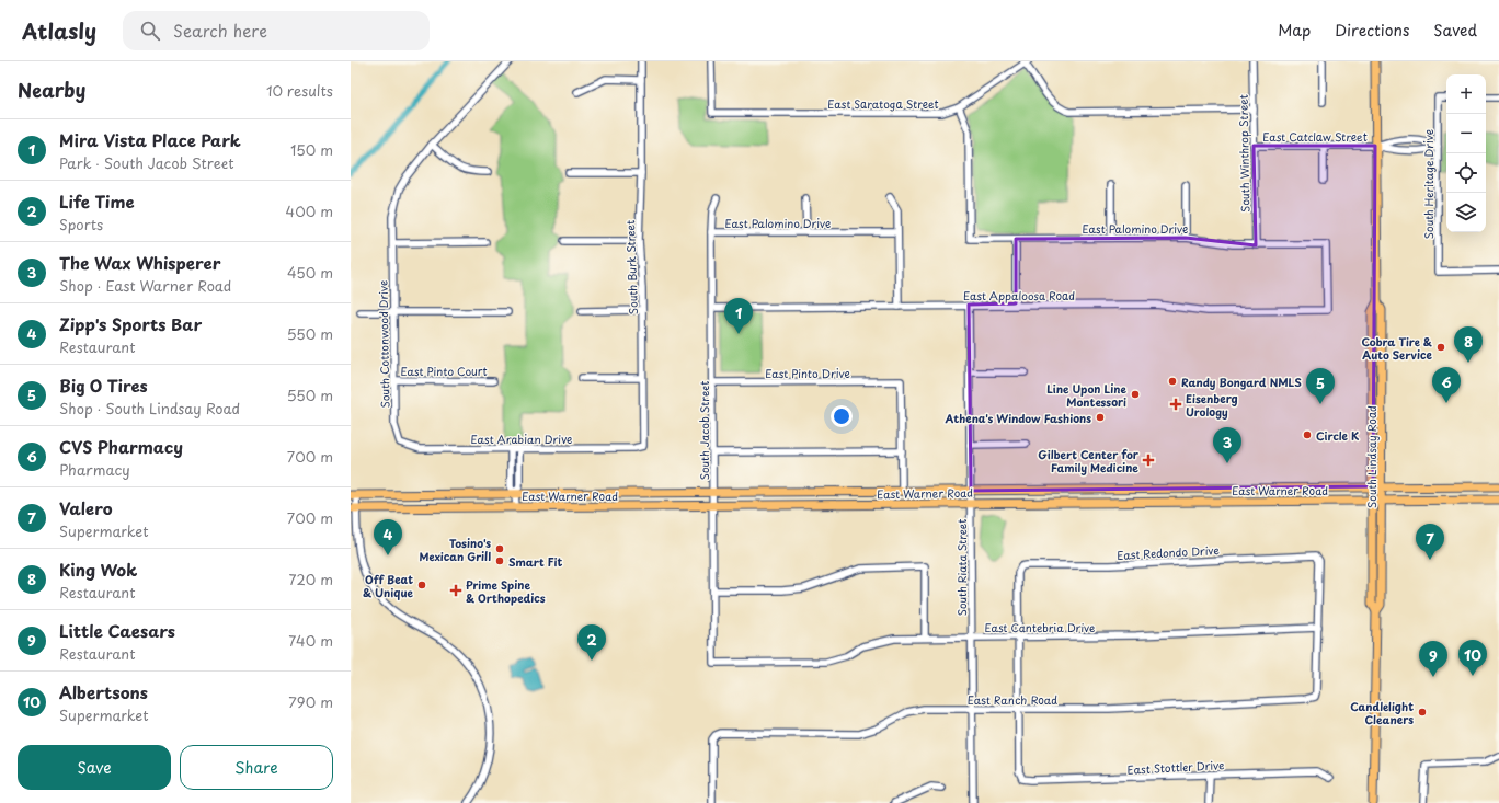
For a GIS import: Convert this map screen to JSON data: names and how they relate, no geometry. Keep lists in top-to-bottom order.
{
  "streets": {
    "main road": ["South Lindsay Road", "East Warner Road"],
    "street": [
      "East Saratoga Street",
      "East Catclaw Street",
      "South Winthrop Street",
      "South Heritage Drive",
      "East Palomino Drive",
      "South Burk Street",
      "East Appaloosa Road",
      "South Cottonwood Drive",
      "East Pinto Court",
      "East Pinto Drive",
      "South Jacob Street",
      "East Arabian Drive",
      "East Redondo Drive",
      "South Riata Street",
      "East Cantebria Drive",
      "East Ranch Road",
      "East Stottler Drive"
    ]
  },
  "crossings": [
    ["East Saratoga Street", "South Winthrop Street"],
    ["East Saratoga Street", "East Palomino Drive"],
    ["East Catclaw Street", "South Winthrop Street"],
    ["East Catclaw Street", "South Heritage Drive"],
    ["East Catclaw Street", "South Lindsay Road"],
    ["South Winthrop Street", "East Palomino Drive"],
    ["East Palomino Drive", "East Appaloosa Road"],
    ["East Palomino Drive", "South Jacob Street"],
    ["South Burk Street", "East Arabian Drive"],
    ["East Appaloosa Road", "South Jacob Street"],
    ["East Appaloosa Road", "South Riata Street"],
    ["South Cottonwood Drive", "East Pinto Court"],
    ["South Cottonwood Drive", "East Arabian Drive"],
    ["East Pinto Drive", "South Jacob Street"],
    ["South Jacob Street", "East Warner Road"],
    ["South Jacob Street", "East Cantebria Drive"],
    ["South Lindsay Road", "East Warner Road"],
    ["East Warner Road", "South Riata Street"],
    ["East Redondo Drive", "East Cantebria Drive"],
    ["East Redondo Drive", "East Ranch Road"],
    ["South Riata Street", "East Cantebria Drive"],
    ["South Riata Street", "East Ranch Road"],
    ["East Cantebria Drive", "East Ranch Road"],
    ["East Ranch Road", "East Stottler Drive"]
  ],
  "places": {
    "other": [
      "Cobra Tire & Auto Service",
      "Randy Bongard NMLS",
      "Line Upon Line Montessori",
      "Athena's Window Fashions",
      "Circle K",
      "Tosino's Mexican Grill",
      "Smart Fit",
      "Off Beat & Unique",
      "Candlelight Cleaners"
    ],
    "health": ["Eisenberg Urology", "Gilbert Center for Family Medicine", "Prime Spine & Orthopedics"]
  },
  "page": {
    "header": "Atlasly",
    "search": "Search here",
    "nav": ["Map", "Directions", "Saved"],
    "heading": ["Nearby", "10 results"],
    "map_buttons": ["+", "−"],
    "list": [
      {
        "mark": "1",
        "name": "Mira Vista Place Park",
        "note": "Park · South Jacob Street",
        "value": "150 m"
      },
      {
        "mark": "2",
        "name": "Life Time",
        "note": "Sports",
        "value": "400 m"
      },
      {
        "mark": "3",
        "name": "The Wax Whisperer",
        "note": "Shop · East Warner Road",
        "value": "450 m"
      },
      {
        "mark": "4",
        "name": "Zipp's Sports Bar",
        "note": "Restaurant",
        "value": "550 m"
      },
      {
        "mark": "5",
        "name": "Big O Tires",
        "note": "Shop · South Lindsay Road",
        "value": "550 m"
      },
      {
        "mark": "6",
        "name": "CVS Pharmacy",
        "note": "Pharmacy",
        "value": "700 m"
      },
      {
        "mark": "7",
        "name": "Valero",
        "note": "Supermarket",
        "value": "700 m"
      },
      {
        "mark": "8",
        "name": "King Wok",
        "note": "Restaurant",
        "value": "720 m"
      },
      {
        "mark": "9",
        "name": "Little Caesars",
        "note": "Restaurant",
        "value": "740 m"
      },
      {
        "mark": "10",
        "name": "Albertsons",
        "note": "Supermarket",
        "value": "790 m"
      }
    ],
    "pins": [
      "1",
      "8",
      "6",
      "5",
      "3",
      "4",
      "7",
      "2",
      "10",
      "9"
    ],
    "buttons": ["Save", "Share"]
  }
}
